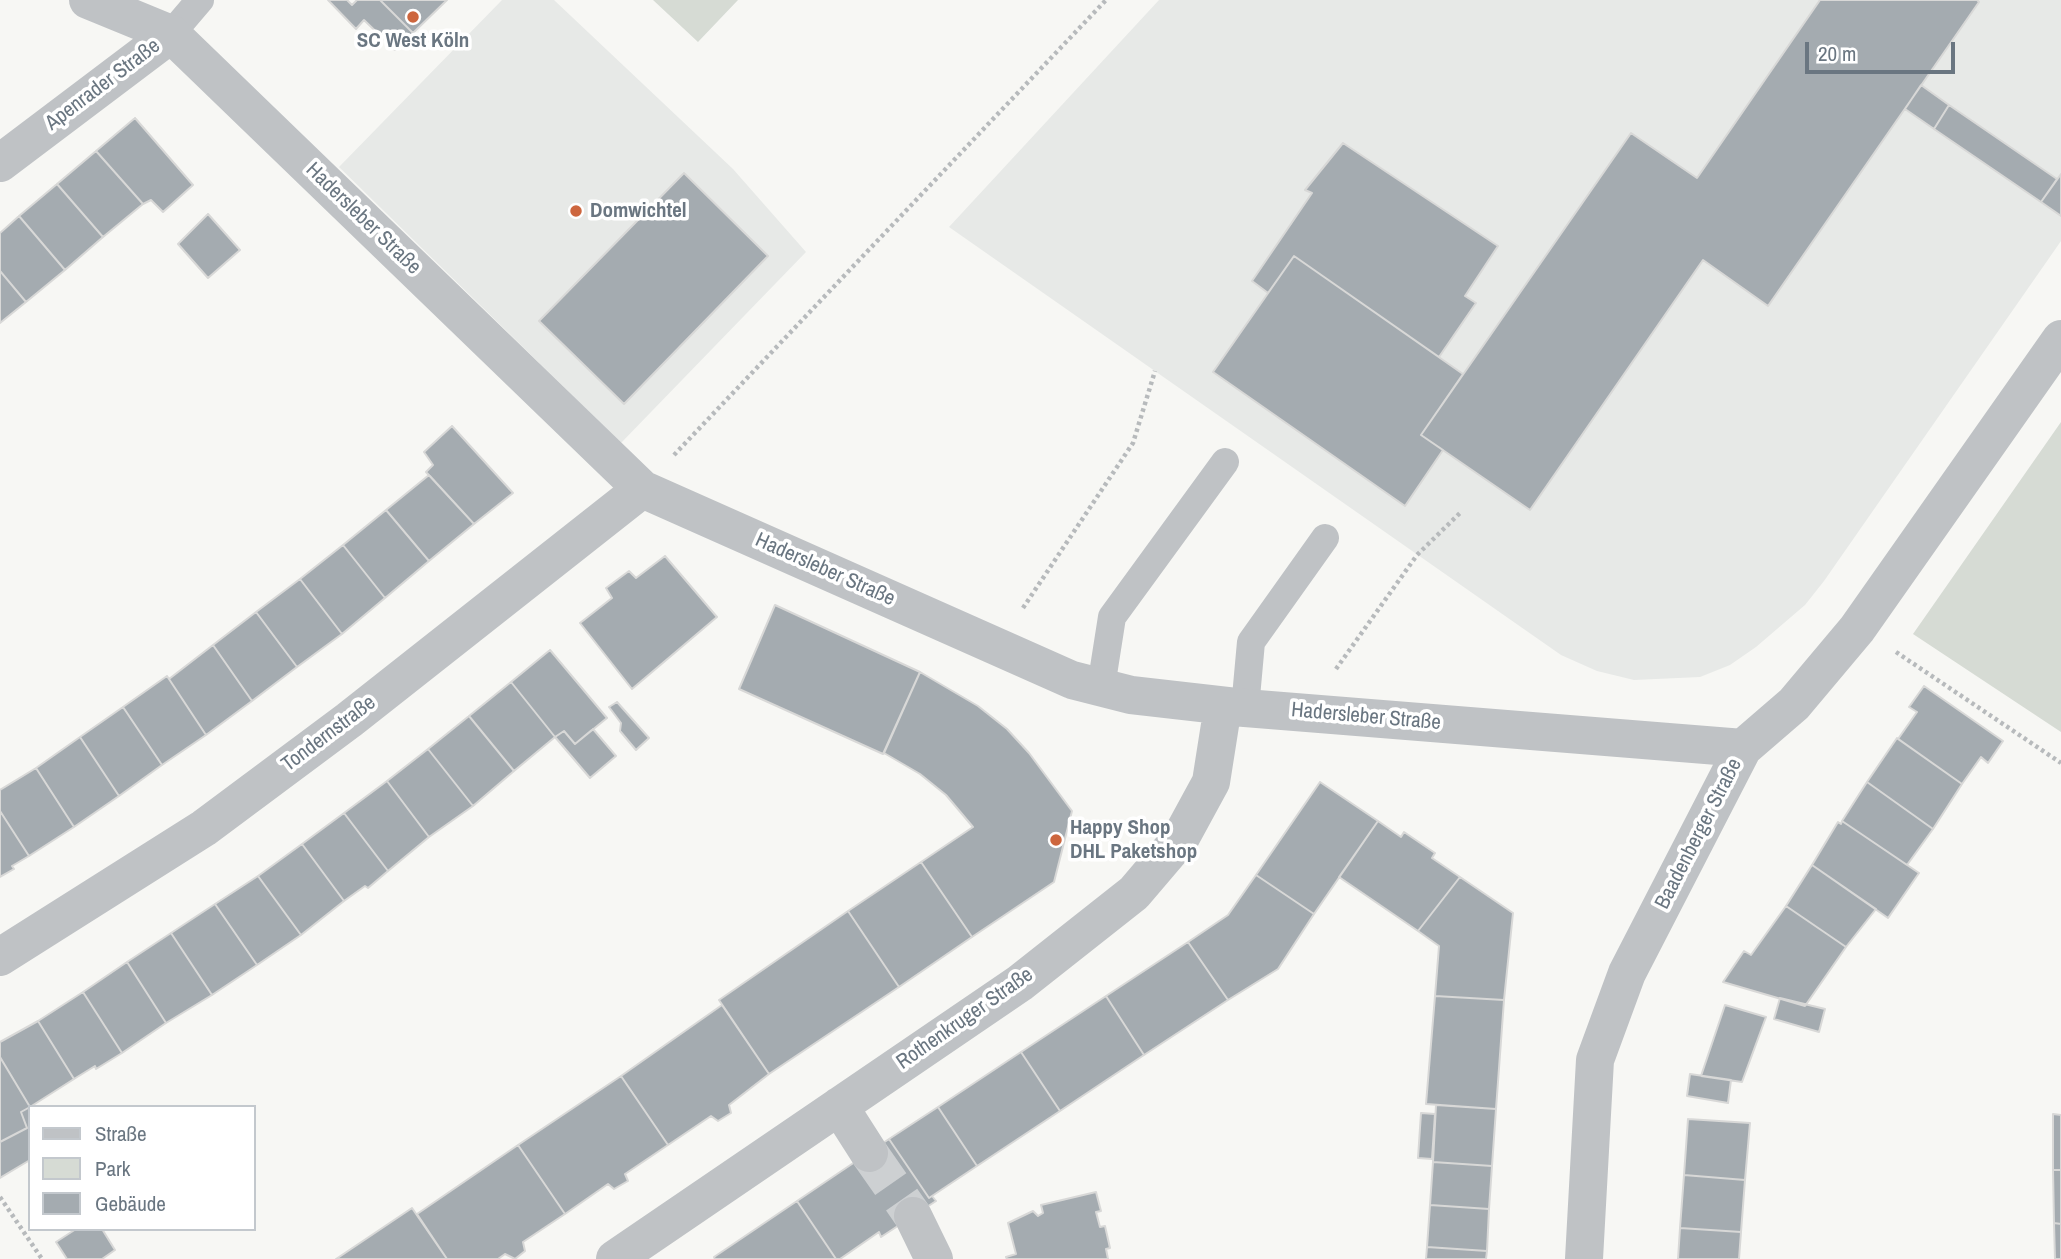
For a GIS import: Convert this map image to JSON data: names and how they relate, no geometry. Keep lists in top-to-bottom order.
{
  "streets": {
    "street": [
      "Apenrader Straße",
      "Hadersleber Straße",
      "Tondernstraße",
      "Baadenberger Straße",
      "Rothenkruger Straße"
    ]
  },
  "crossings": [
    ["Apenrader Straße", "Hadersleber Straße"],
    ["Hadersleber Straße", "Tondernstraße"],
    ["Hadersleber Straße", "Baadenberger Straße"],
    ["Hadersleber Straße", "Rothenkruger Straße"]
  ],
  "places": ["SC West Köln", "Domwichtel", "Happy Shop DHL Paketshop"],
  "legend": ["Straße", "Park", "Gebäude"],
  "scale_bar": "20 m"
}
